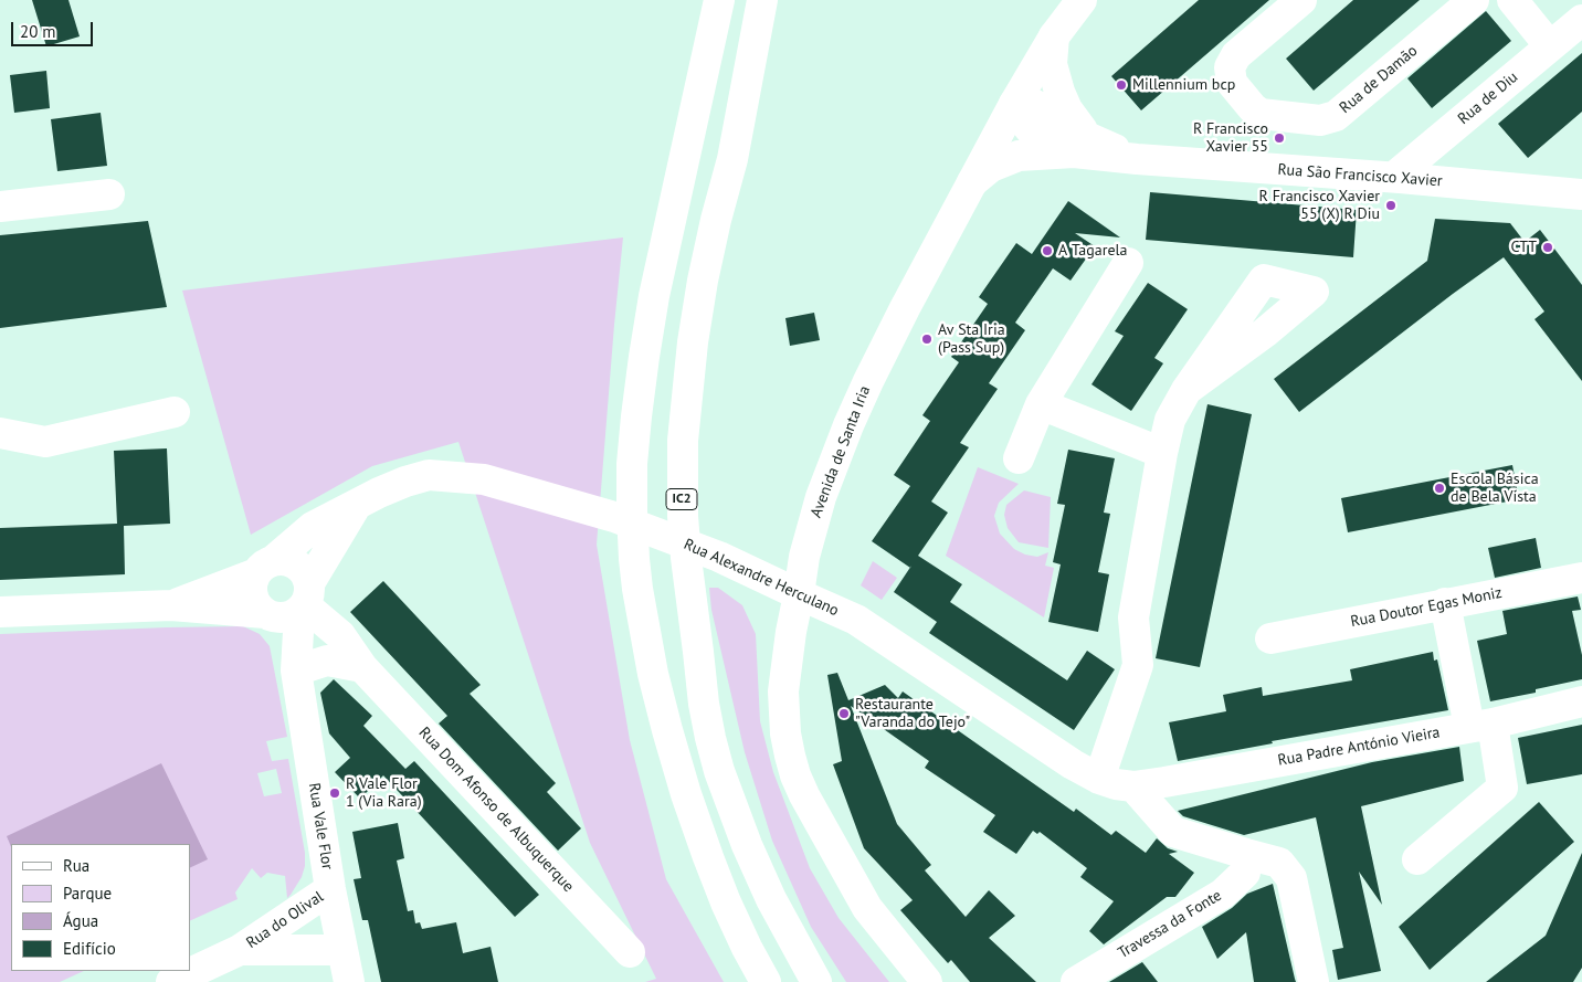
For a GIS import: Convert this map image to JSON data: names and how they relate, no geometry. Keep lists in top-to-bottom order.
{
  "streets": {
    "main road": [
      "Rua de Damão",
      "Rua de Diu",
      "Rua São Francisco Xavier",
      "Avenida de Santa Iria",
      "IC2",
      "Rua Alexandre Herculano",
      "Rua Doutor Egas Moniz",
      "Rua Padre António Vieira",
      "Rua Dom Afonso de Albuquerque",
      "Rua Vale Flor",
      "Rua do Olival",
      "Travessa da Fonte"
    ]
  },
  "crossings": [
    ["Rua de Diu", "Rua São Francisco Xavier"],
    ["Rua São Francisco Xavier", "Avenida de Santa Iria"],
    ["Avenida de Santa Iria", "Rua Alexandre Herculano"],
    ["Rua Alexandre Herculano", "Rua Padre António Vieira"],
    ["Rua Dom Afonso de Albuquerque", "Rua Vale Flor"],
    ["Rua Vale Flor", "Rua do Olival"]
  ],
  "places": [
    "Millennium bcp",
    "R Francisco Xavier 55",
    "R Francisco Xavier 55 (X) R Diu",
    "CTT",
    "A Tagarela",
    "Av Sta Iria (Pass Sup)",
    "Escola Básica de Bela Vista",
    "Restaurante \"Varanda do Tejo\"",
    "R Vale Flor 1 (Via Rara)"
  ],
  "legend": [
    "Rua",
    "Parque",
    "Água",
    "Edifício"
  ],
  "scale_bar": "20 m"
}
